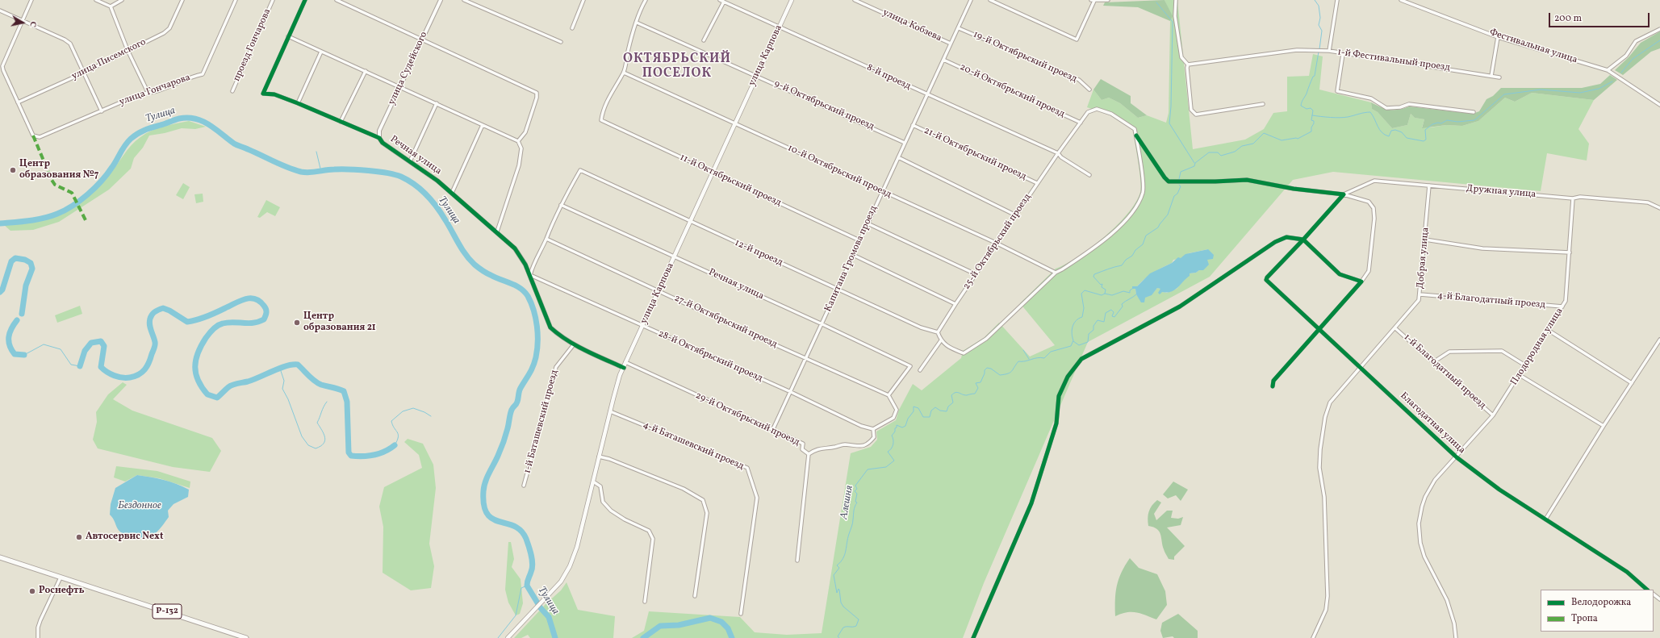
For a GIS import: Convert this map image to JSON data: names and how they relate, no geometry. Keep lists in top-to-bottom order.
{
  "streets": {
    "main road": ["улица Карпова", "Р-132"],
    "street": [
      "улица Кобзева",
      "проезд Гончарова",
      "Фестивальная улица",
      "19-й Октябрьский проезд",
      "улица Писемского",
      "1-й Фестивальный проезд",
      "улица Судейского",
      "8-й проезд",
      "улица Гончарова",
      "20-й Октябрьский проезд",
      "9-й Октябрьский проезд",
      "21-й Октябрьский проезд",
      "Речная улица",
      "10-й Октябрьский проезд",
      "11-й Октябрьский проезд",
      "Дружная улица",
      "25-й Октябрьский проезд",
      "12-й проезд",
      "Добрая улица",
      "Капитана Громова проезд",
      "4-й Благодатный проезд",
      "27-й Октябрьский проезд",
      "Плодородная улица",
      "28-й Октябрьский проезд",
      "1-й Благодатный проезд",
      "29-й Октябрьский проезд",
      "1-й Баташевский проезд",
      "Благодатная улица",
      "4-й Баташевский проезд"
    ]
  },
  "crossings": [
    ["улица Кобзева", "Капитана Громова проезд"],
    ["улица Карпова", "8-й проезд"],
    ["улица Карпова", "9-й Октябрьский проезд"],
    ["улица Карпова", "Речная улица"],
    ["улица Карпова", "10-й Октябрьский проезд"],
    ["улица Карпова", "11-й Октябрьский проезд"],
    ["улица Карпова", "12-й проезд"],
    ["улица Карпова", "27-й Октябрьский проезд"],
    ["улица Карпова", "28-й Октябрьский проезд"],
    ["улица Карпова", "29-й Октябрьский проезд"],
    ["улица Карпова", "4-й Баташевский проезд"],
    ["19-й Октябрьский проезд", "Капитана Громова проезд"],
    ["улица Писемского", "улица Гончарова"],
    ["улица Судейского", "Речная улица"],
    ["8-й проезд", "25-й Октябрьский проезд"],
    ["8-й проезд", "Капитана Громова проезд"],
    ["20-й Октябрьский проезд", "25-й Октябрьский проезд"],
    ["20-й Октябрьский проезд", "Капитана Громова проезд"],
    ["9-й Октябрьский проезд", "Капитана Громова проезд"],
    ["21-й Октябрьский проезд", "25-й Октябрьский проезд"],
    ["21-й Октябрьский проезд", "Капитана Громова проезд"],
    ["Речная улица", "12-й проезд"],
    ["Речная улица", "Капитана Громова проезд"],
    ["Речная улица", "27-й Октябрьский проезд"],
    ["Речная улица", "28-й Октябрьский проезд"],
    ["10-й Октябрьский проезд", "11-й Октябрьский проезд"],
    ["10-й Октябрьский проезд", "25-й Октябрьский проезд"],
    ["10-й Октябрьский проезд", "Капитана Громова проезд"],
    ["11-й Октябрьский проезд", "Капитана Громова проезд"],
    ["Дружная улица", "Добрая улица"],
    ["Дружная улица", "Плодородная улица"],
    ["25-й Октябрьский проезд", "12-й проезд"],
    ["12-й проезд", "Капитана Громова проезд"],
    ["Добрая улица", "4-й Благодатный проезд"],
    ["Добрая улица", "1-й Благодатный проезд"],
    ["Добрая улица", "Благодатная улица"],
    ["Капитана Громова проезд", "27-й Октябрьский проезд"],
    ["Капитана Громова проезд", "28-й Октябрьский проезд"],
    ["Капитана Громова проезд", "29-й Октябрьский проезд"],
    ["4-й Благодатный проезд", "Плодородная улица"],
    ["Плодородная улица", "1-й Благодатный проезд"],
    ["Плодородная улица", "Благодатная улица"],
    ["28-й Октябрьский проезд", "29-й Октябрьский проезд"]
  ],
  "districts": ["ОКТЯБРЬСКИЙ ПОСЕЛОК"],
  "water": ["Тулица", "Алешня", "Бездонное"],
  "places": [
    "Центр образования №7",
    "Центр образования 21",
    "Автосервис Next",
    "Роснефть"
  ],
  "legend": ["Велодорожка", "Тропа"],
  "scale_bar": "200 m",
  "north": "right"
}
